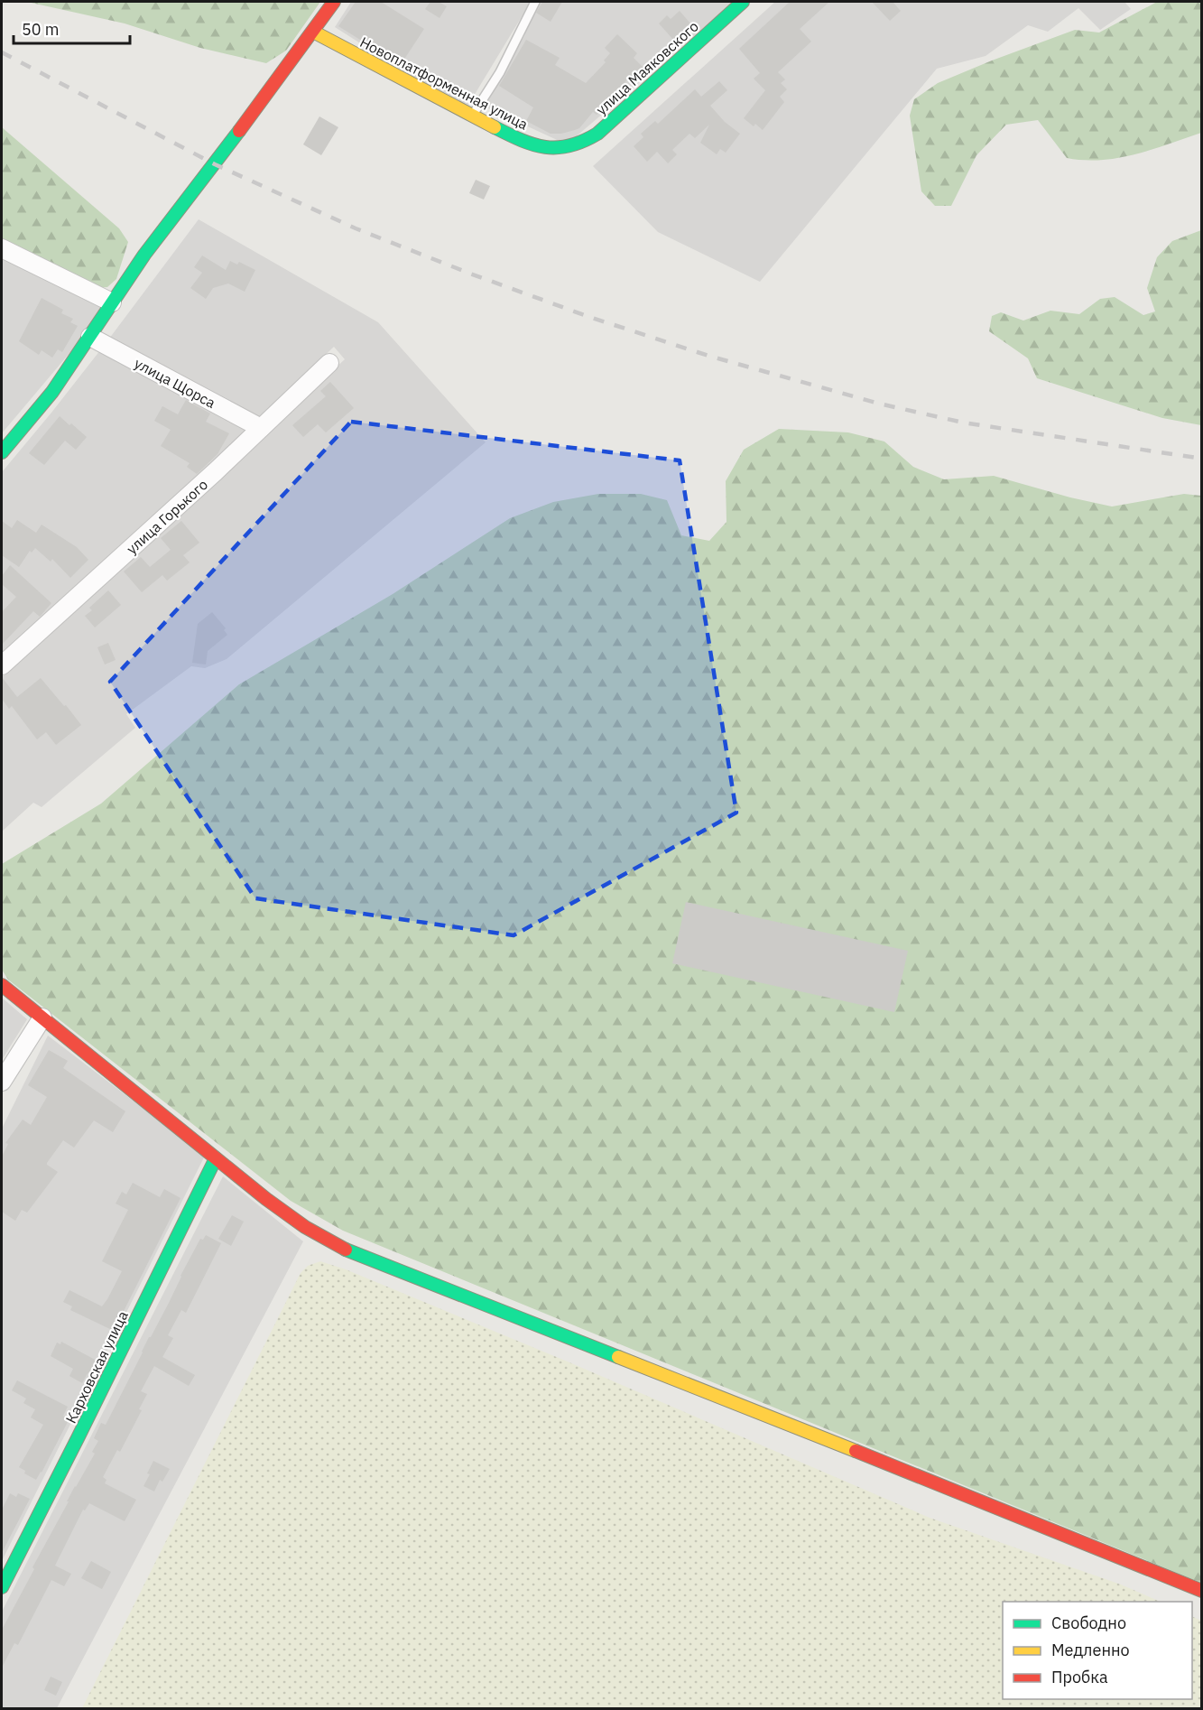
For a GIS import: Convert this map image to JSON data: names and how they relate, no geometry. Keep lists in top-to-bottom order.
{
  "streets": {
    "street": [
      "улица Маяковского",
      "Новоплатформенная улица",
      "улица Щорса",
      "улица Горького",
      "Карховская улица"
    ]
  },
  "crossings": [
    ["улица Маяковского", "Новоплатформенная улица"],
    ["улица Щорса", "улица Горького"]
  ],
  "legend": ["Свободно", "Медленно", "Пробка"],
  "scale_bar": "50 m"
}
